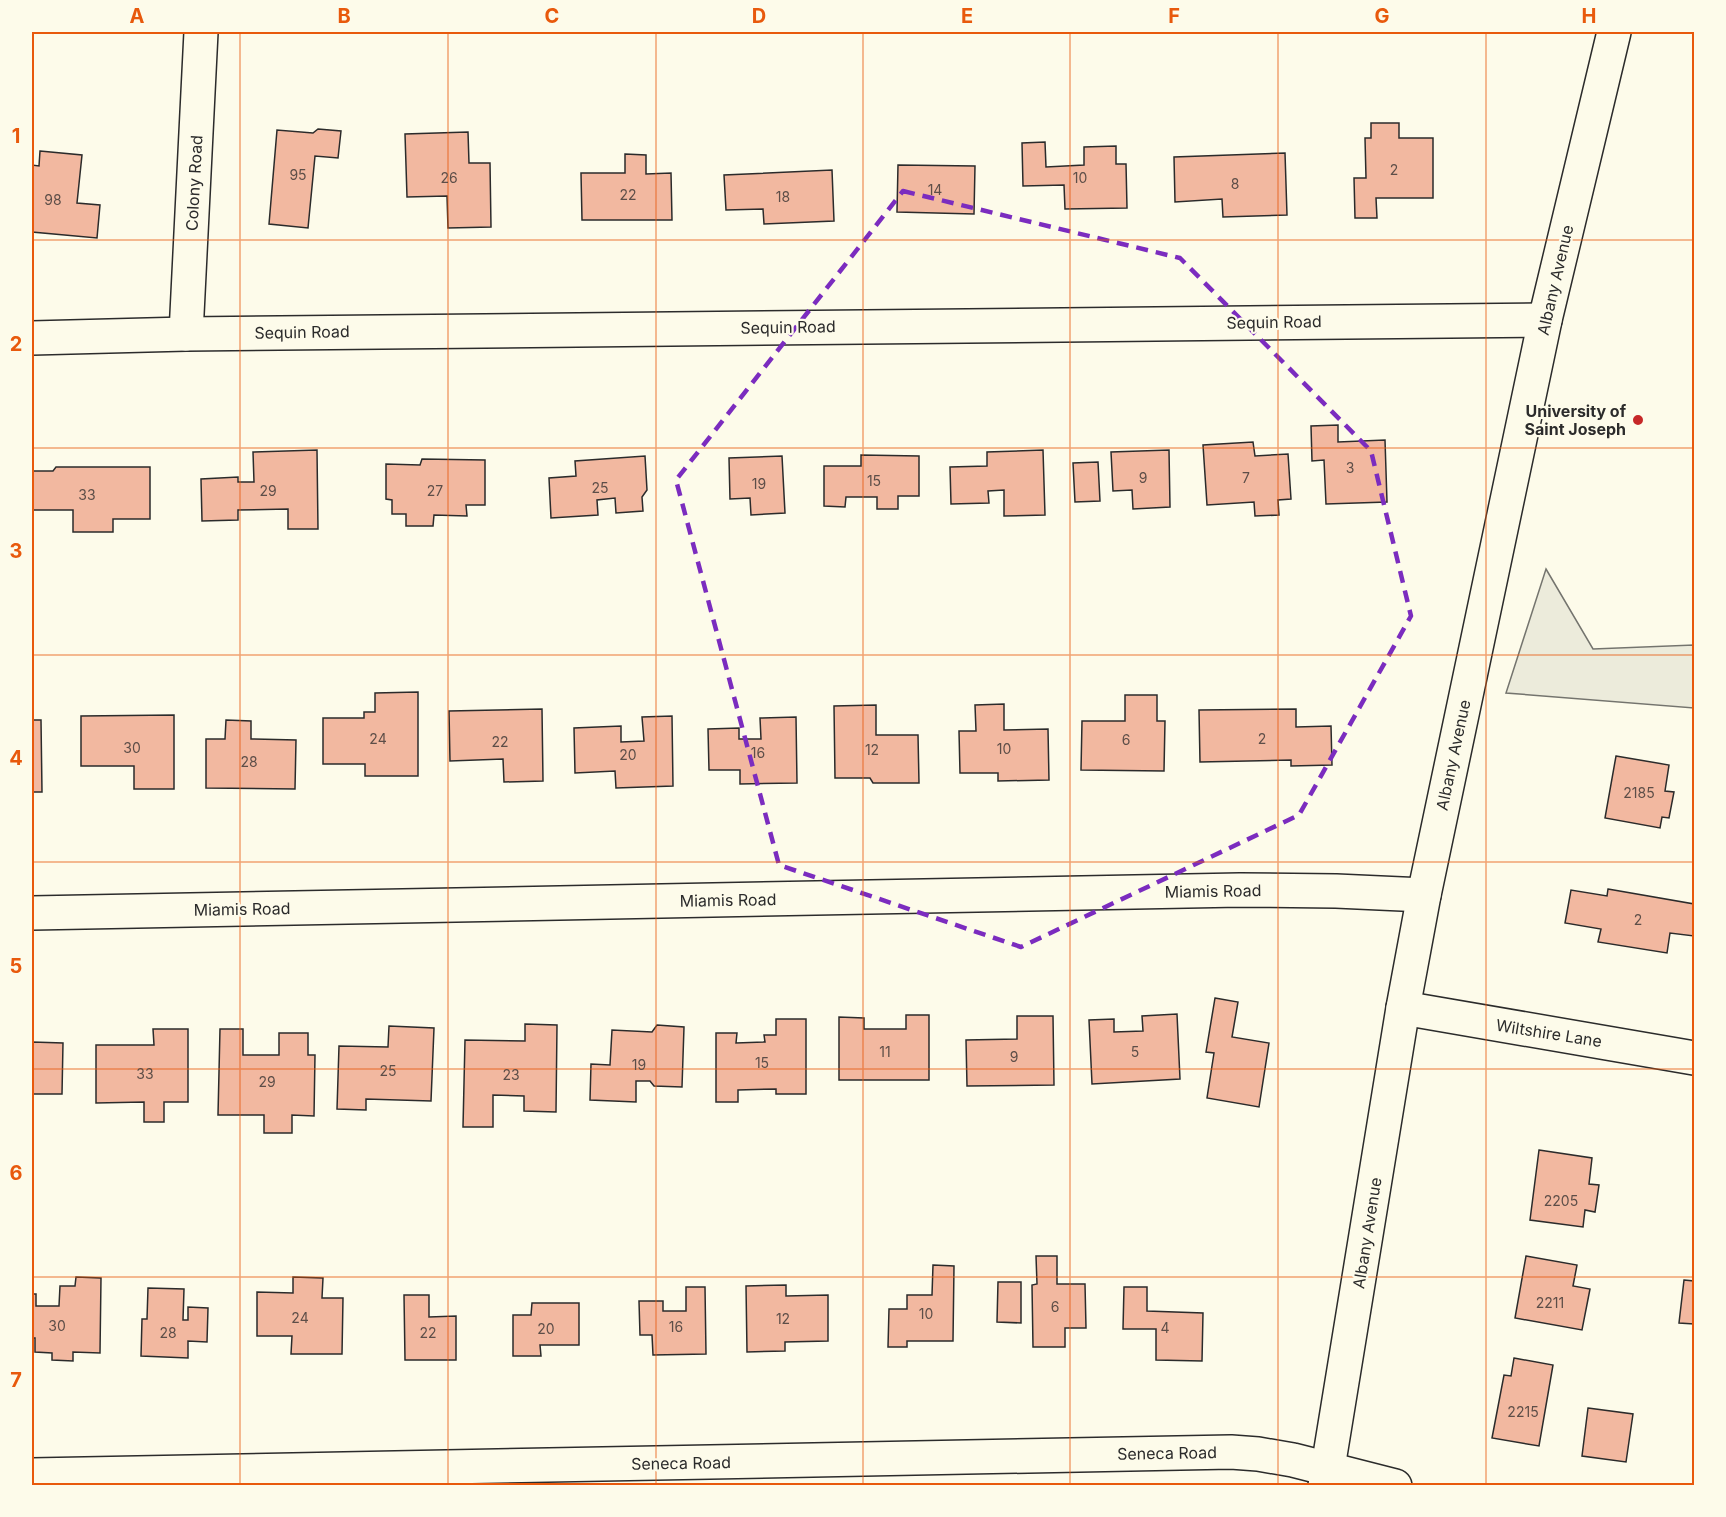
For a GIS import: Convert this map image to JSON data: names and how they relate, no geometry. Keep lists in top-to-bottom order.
{
  "streets": {
    "main road": [
      "Colony Road",
      "Albany Avenue",
      "Sequin Road",
      "Miamis Road",
      "Wiltshire Lane",
      "Seneca Road"
    ]
  },
  "crossings": [
    ["Colony Road", "Sequin Road"],
    ["Albany Avenue", "Sequin Road"],
    ["Albany Avenue", "Miamis Road"],
    ["Albany Avenue", "Wiltshire Lane"],
    ["Albany Avenue", "Seneca Road"]
  ],
  "places": ["University of Saint Joseph"],
  "house_numbers": [
    "2",
    "95",
    "26",
    "10",
    "8",
    "14",
    "22",
    "18",
    "98",
    "3",
    "9",
    "7",
    "15",
    "19",
    "25",
    "29",
    "27",
    "33",
    "24",
    "2",
    "6",
    "22",
    "30",
    "10",
    "12",
    "16",
    "20",
    "28",
    "2185",
    "2",
    "11",
    "5",
    "9",
    "15",
    "19",
    "25",
    "33",
    "23",
    "29",
    "2205",
    "2211",
    "6",
    "10",
    "24",
    "12",
    "30",
    "16",
    "4",
    "20",
    "28",
    "22",
    "2215"
  ],
  "grid": {
    "columns": [
      "A",
      "B",
      "C",
      "D",
      "E",
      "F",
      "G",
      "H"
    ],
    "rows": [
      "1",
      "2",
      "3",
      "4",
      "5",
      "6",
      "7"
    ]
  }
}
